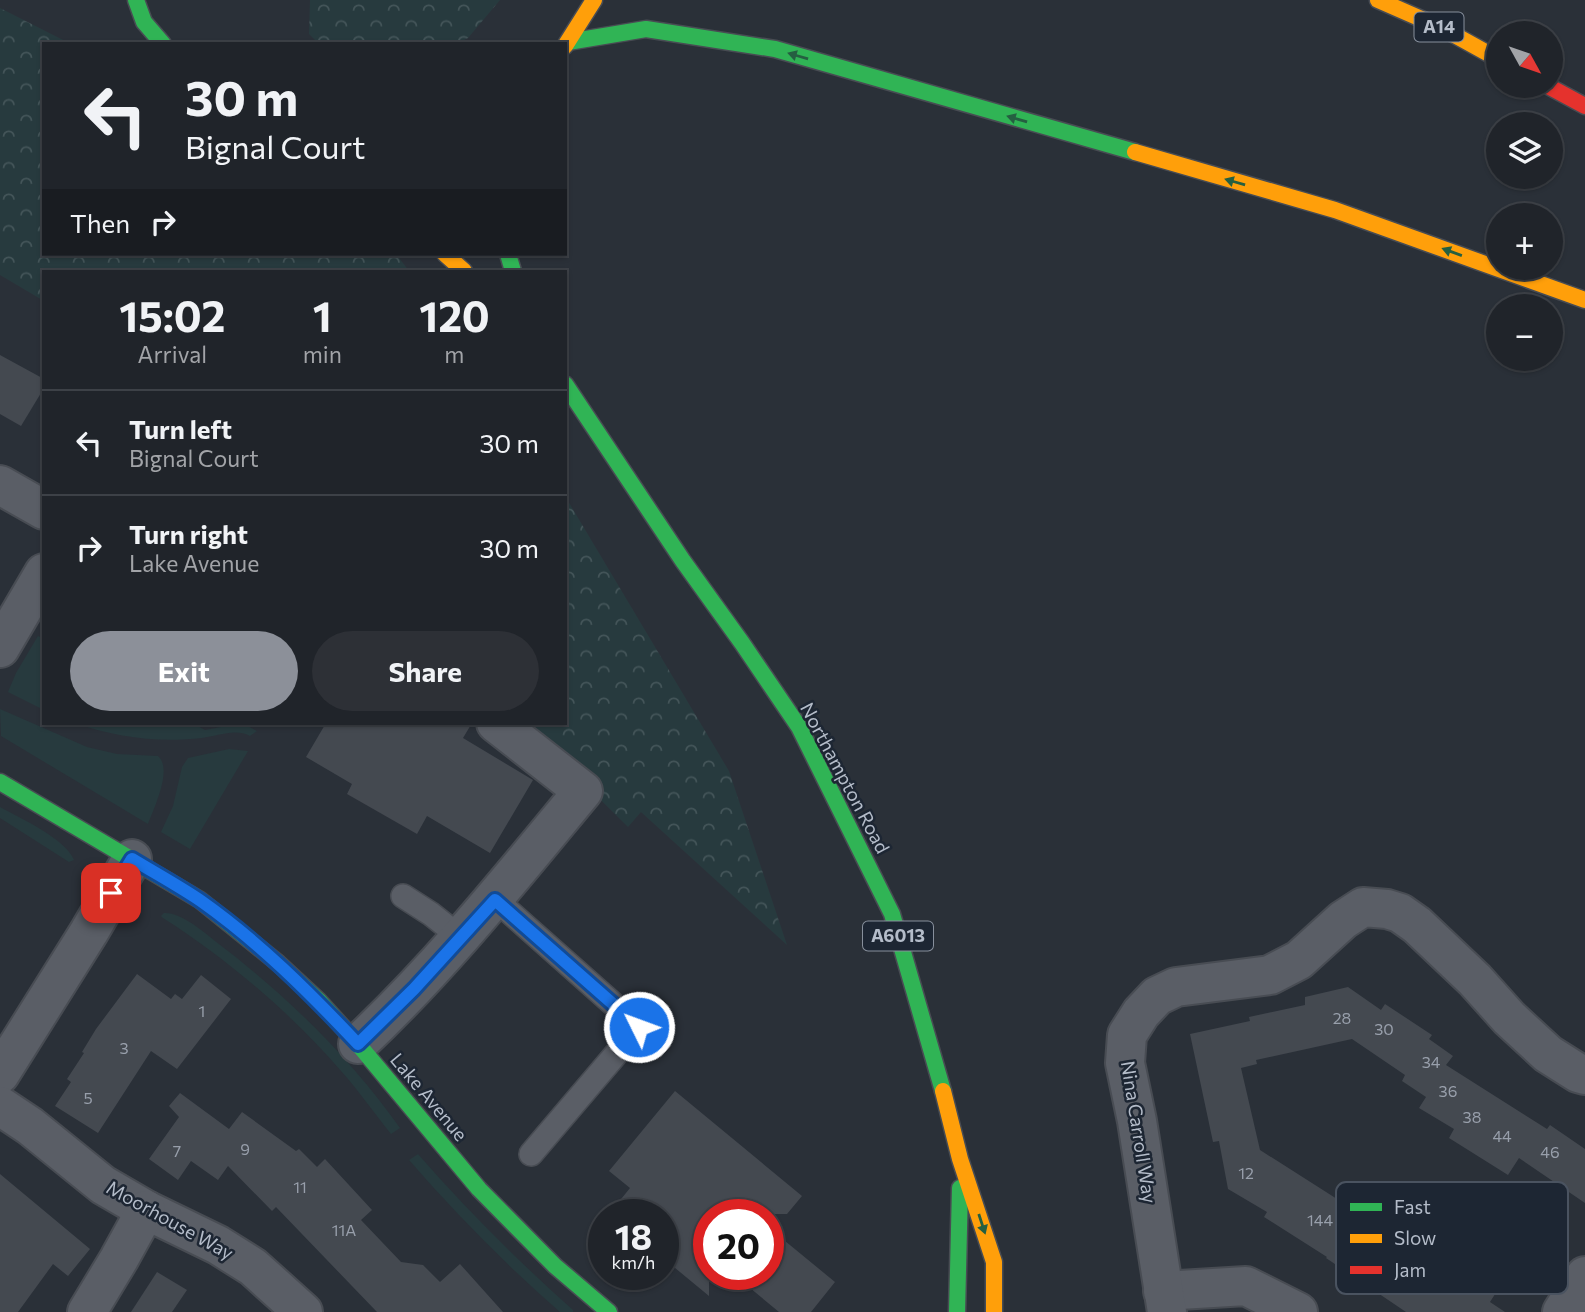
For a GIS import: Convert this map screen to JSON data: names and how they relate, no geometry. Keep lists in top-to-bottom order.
{
  "streets": {
    "main road": [
      "A14",
      "Northampton Road",
      "A6013",
      "Lake Avenue"
    ],
    "street": ["Nina Carroll Way", "Moorhouse Way"]
  },
  "house_numbers": [
    "1",
    "28",
    "30",
    "3",
    "34",
    "36",
    "5",
    "38",
    "44",
    "9",
    "7",
    "46",
    "12",
    "11",
    "144",
    "11A"
  ],
  "legend": ["Fast", "Slow", "Jam"],
  "north": "bottom right",
  "page": {
    "map_buttons": ["+", "−"],
    "turn": ["30 m", "Bignal Court"],
    "then": "Then",
    "eta": [
      "15:02",
      "Arrival",
      "1",
      "min",
      "120",
      "m"
    ],
    "list": [
      {
        "name": "Turn left",
        "note": "Bignal Court",
        "value": "30 m"
      },
      {
        "name": "Turn right",
        "note": "Lake Avenue",
        "value": "30 m"
      }
    ],
    "buttons": ["Exit", "Share"],
    "speed": "18 km/h",
    "limit": "20"
  }
}
